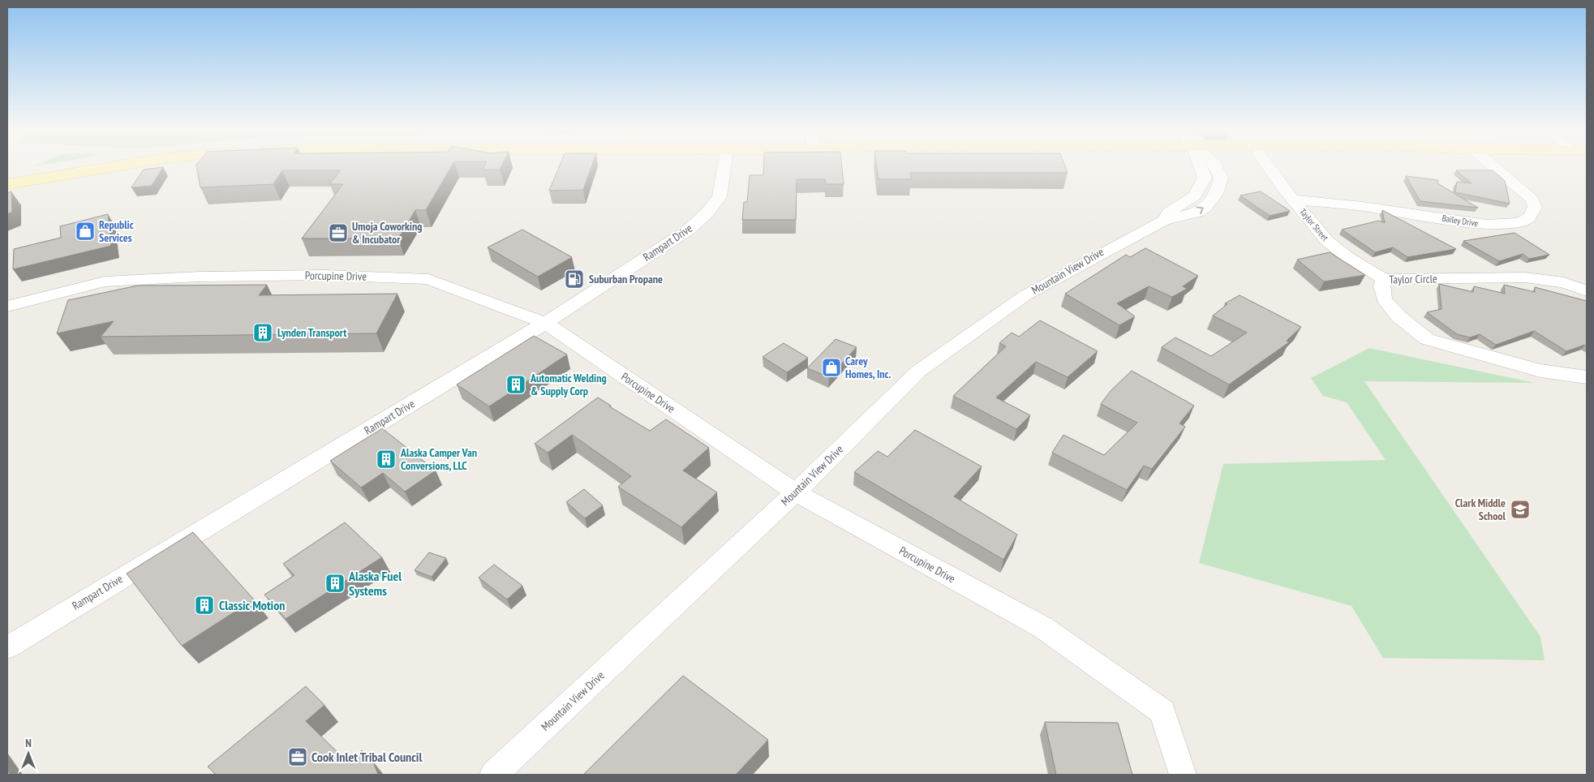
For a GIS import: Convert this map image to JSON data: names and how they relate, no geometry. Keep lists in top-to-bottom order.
{
  "streets": {
    "street": [
      "Bailey Drive",
      "Taylor Street",
      "Rampart Drive",
      "Mountain View Drive",
      "Porcupine Drive",
      "Taylor Circle"
    ]
  },
  "crossings": [
    ["Bailey Drive", "Taylor Street"],
    ["Taylor Street", "Taylor Circle"],
    ["Rampart Drive", "Porcupine Drive"],
    ["Mountain View Drive", "Porcupine Drive"]
  ],
  "places": {
    "shop": ["Republic Services", "Carey Homes, Inc."],
    "office": ["Umoja Coworking & Incubator", "Cook Inlet Tribal Council"],
    "fuel station": ["Suburban Propane"],
    "building": [
      "Lynden Transport",
      "Automatic Welding & Supply Corp",
      "Alaska Camper Van Conversions, LLC",
      "Alaska Fuel Systems",
      "Classic Motion"
    ],
    "school or university": ["Clark Middle School"]
  },
  "north": "top"
}
